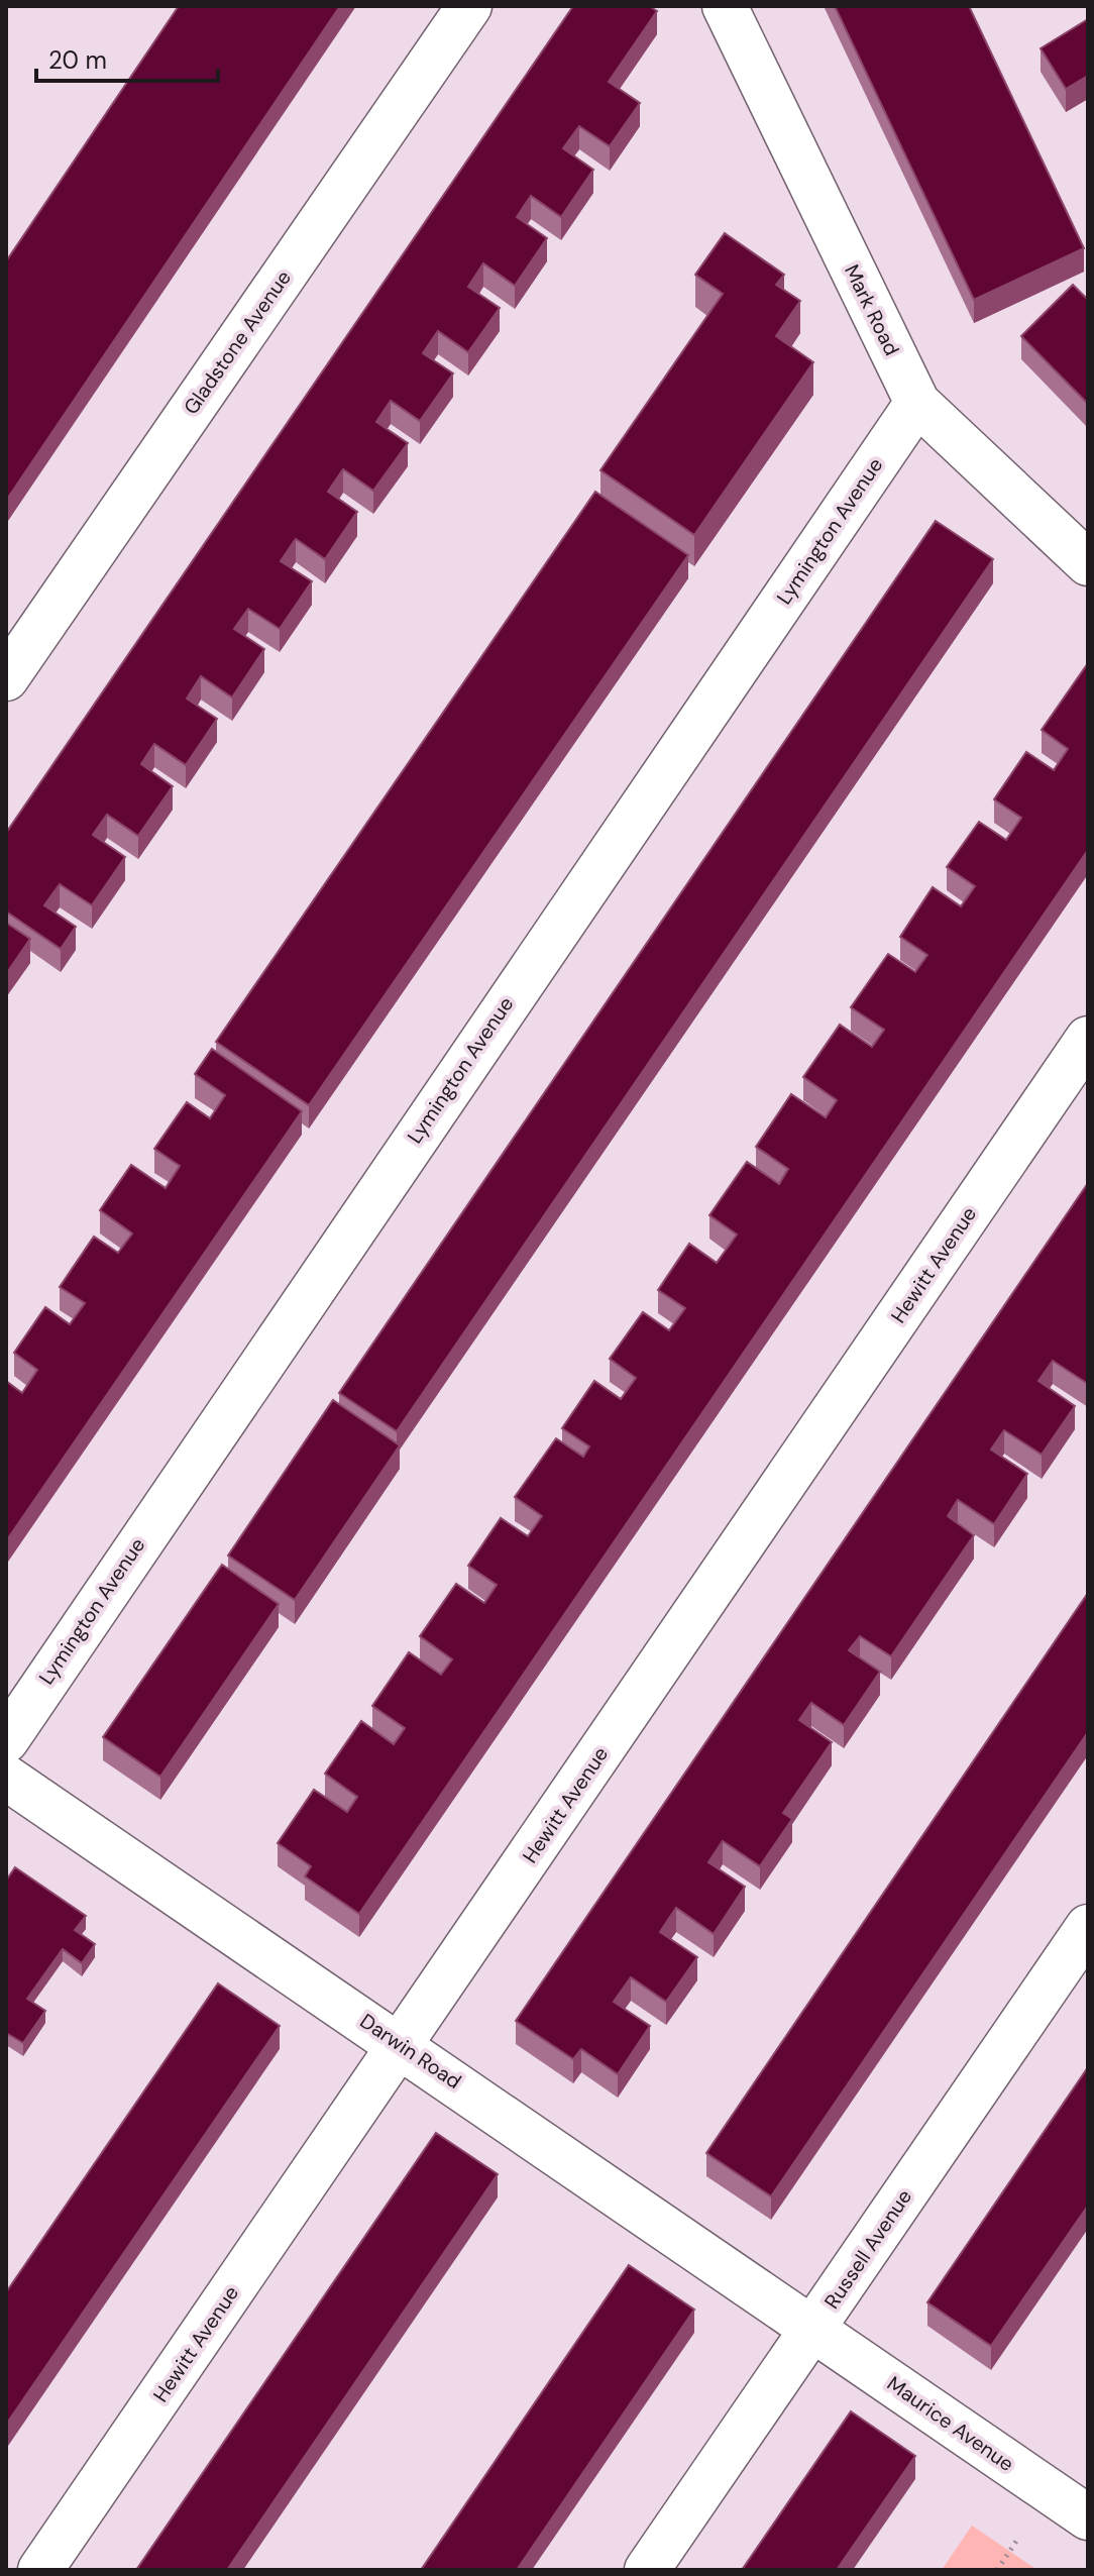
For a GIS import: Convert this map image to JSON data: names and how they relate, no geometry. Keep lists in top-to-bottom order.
{
  "streets": {
    "street": [
      "Mark Road",
      "Gladstone Avenue",
      "Lymington Avenue",
      "Hewitt Avenue",
      "Darwin Road",
      "Russell Avenue",
      "Maurice Avenue"
    ]
  },
  "crossings": [
    ["Mark Road", "Lymington Avenue"],
    ["Hewitt Avenue", "Darwin Road"],
    ["Darwin Road", "Russell Avenue"],
    ["Darwin Road", "Maurice Avenue"],
    ["Russell Avenue", "Maurice Avenue"]
  ],
  "scale_bar": "20 m"
}
